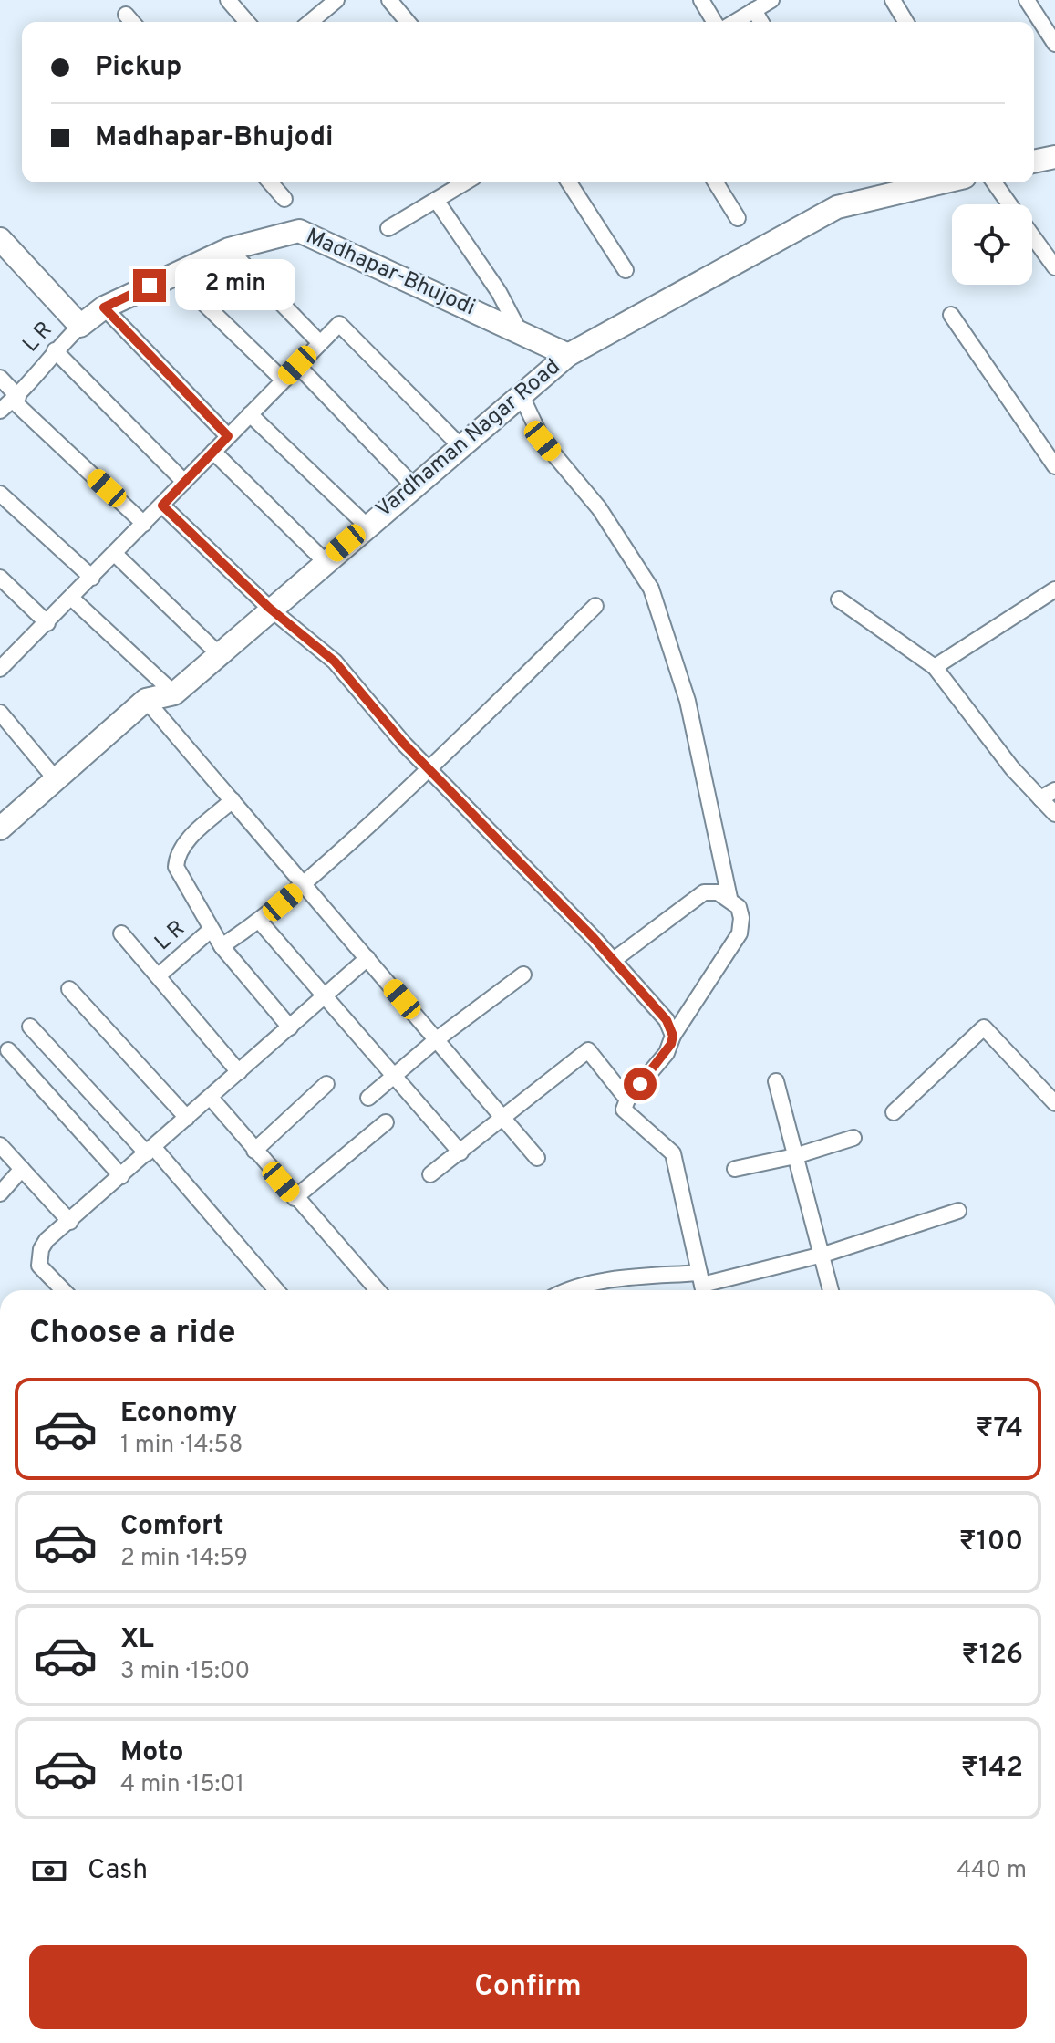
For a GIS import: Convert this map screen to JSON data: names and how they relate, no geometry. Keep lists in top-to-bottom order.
{
  "streets": {
    "street": ["Madhapar-Bhujodi", "L R", "Vardhaman Nagar Road"]
  },
  "crossings": [
    ["Madhapar-Bhujodi", "L R"],
    ["Madhapar-Bhujodi", "Vardhaman Nagar Road"]
  ],
  "page": {
    "banner": ["Pickup", "Madhapar-Bhujodi"],
    "bubble": "2 min",
    "heading": "Choose a ride",
    "list": [
      {
        "name": "Economy",
        "note": "1 min · 14:58",
        "value": "₹74"
      },
      {
        "name": "Comfort",
        "note": "2 min · 14:59",
        "value": "₹100"
      },
      {
        "name": "XL",
        "note": "3 min · 15:00",
        "value": "₹126"
      },
      {
        "name": "Moto",
        "note": "4 min · 15:01",
        "value": "₹142"
      }
    ],
    "pay": ["Cash", "440 m"],
    "buttons": "Confirm"
  }
}
